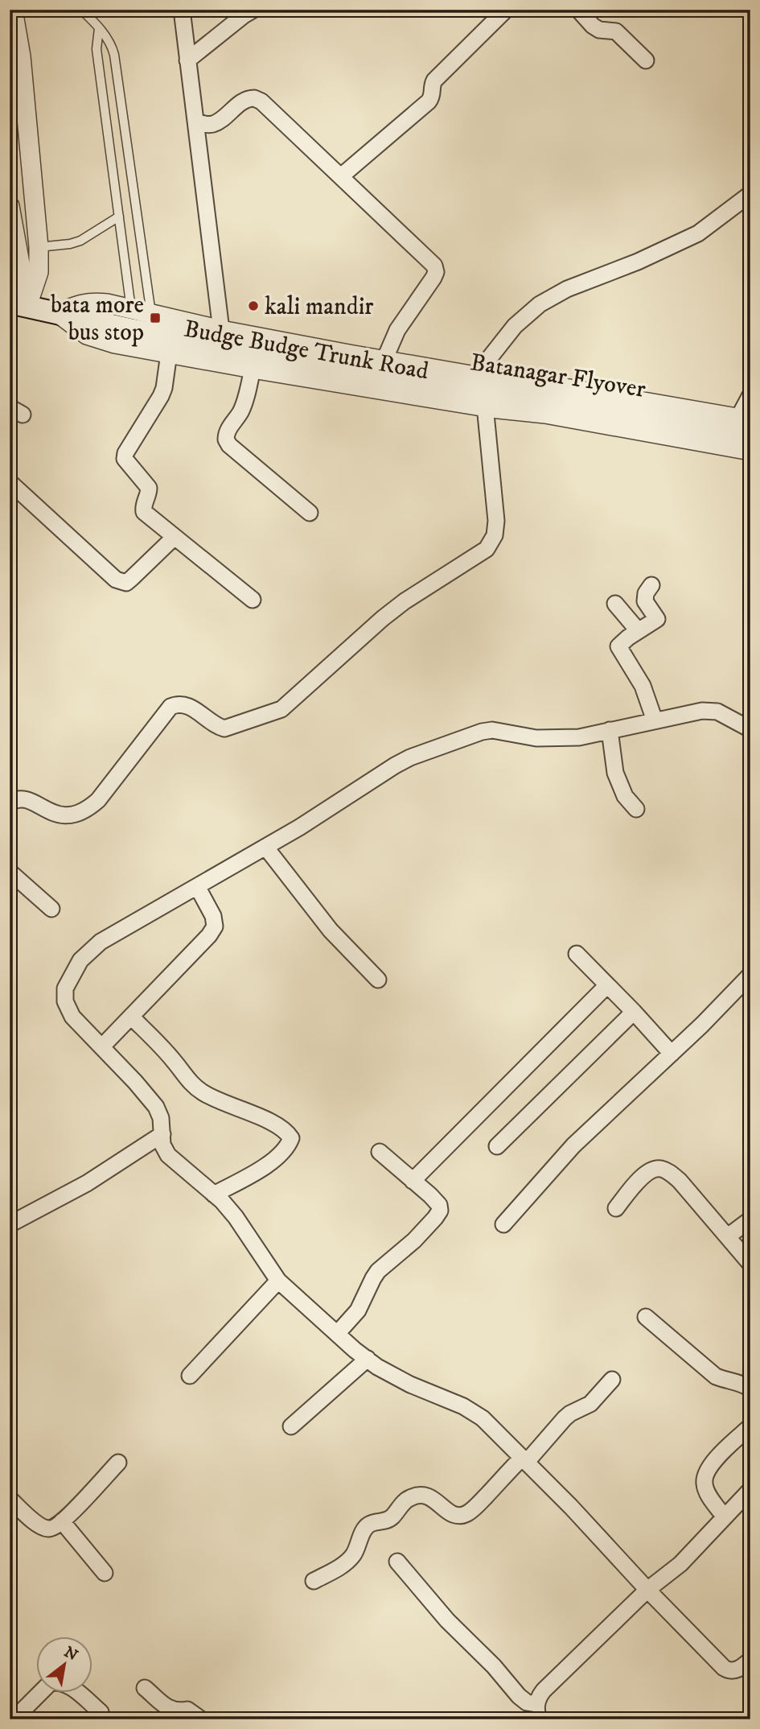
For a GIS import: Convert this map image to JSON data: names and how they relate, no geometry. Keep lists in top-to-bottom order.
{
  "streets": {
    "main road": ["Batanagar Flyover"],
    "street": ["Budge Budge Trunk Road"]
  },
  "crossings": [
    ["Budge Budge Trunk Road", "Batanagar Flyover"]
  ],
  "places": {
    "other": ["kali mandir"],
    "transit": ["bata more bus stop"]
  },
  "north": "top right"
}
